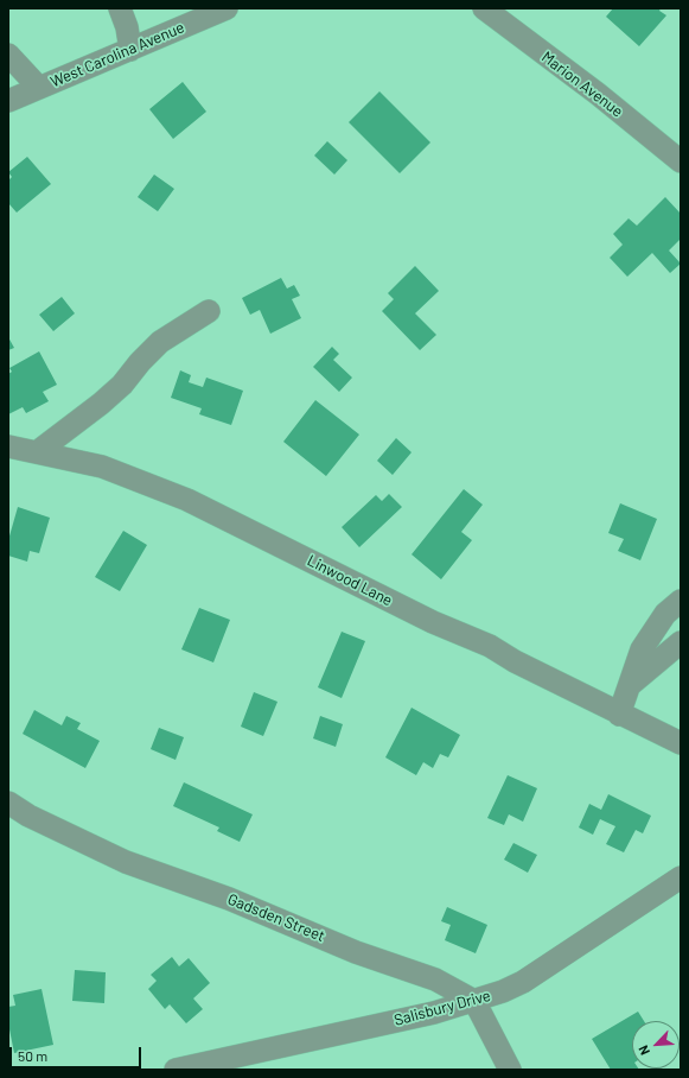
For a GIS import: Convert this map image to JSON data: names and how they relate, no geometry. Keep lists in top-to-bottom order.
{
  "streets": {
    "street": [
      "West Carolina Avenue",
      "Marion Avenue",
      "Linwood Lane",
      "Gadsden Street",
      "Salisbury Drive"
    ]
  },
  "crossings": [
    ["Gadsden Street", "Salisbury Drive"]
  ],
  "scale_bar": "50 m",
  "north": "bottom left"
}
